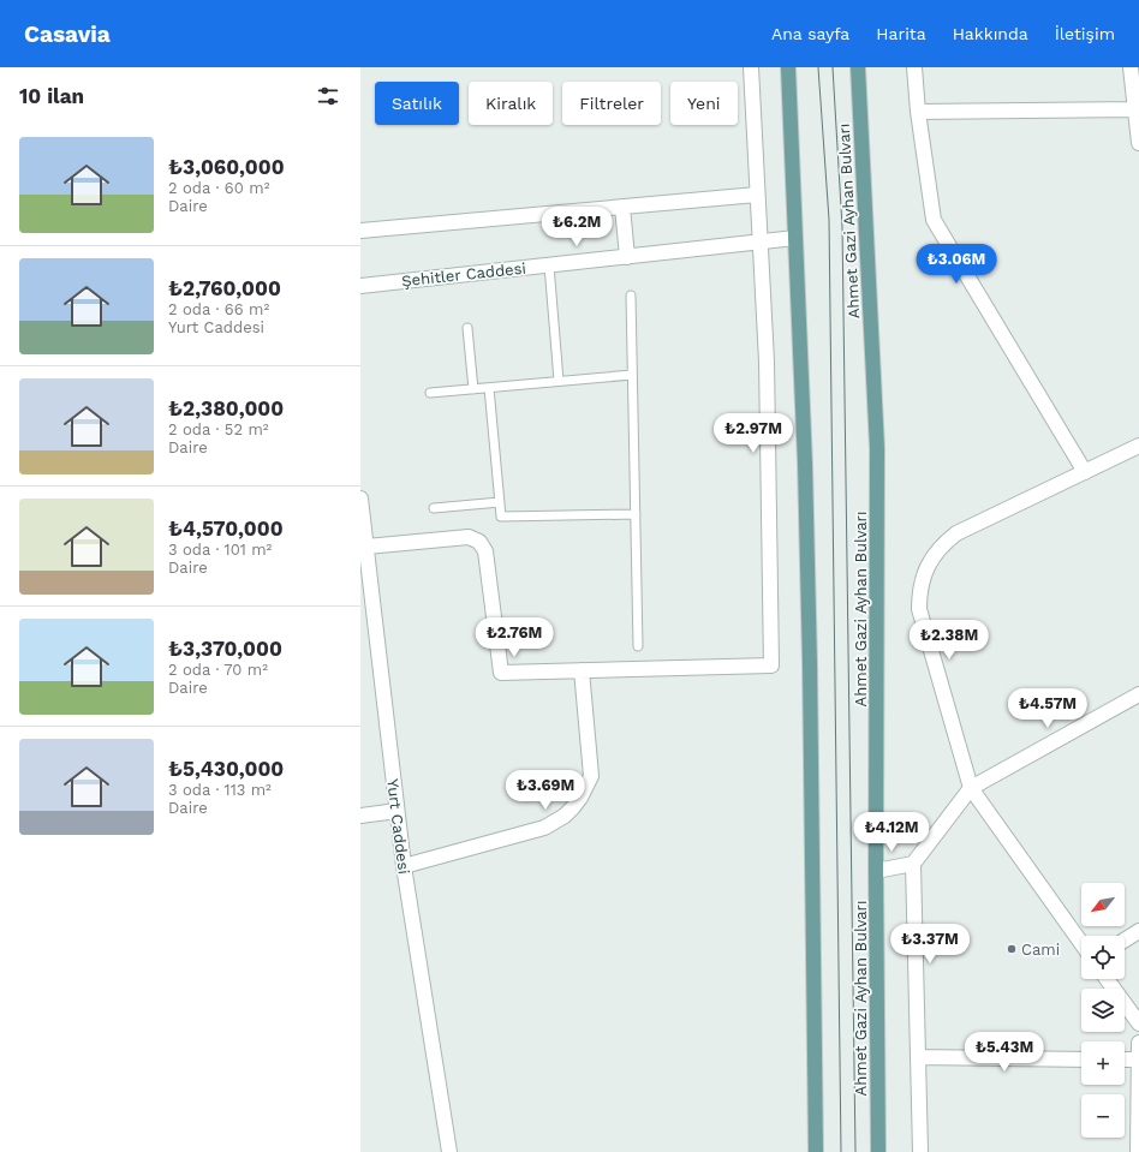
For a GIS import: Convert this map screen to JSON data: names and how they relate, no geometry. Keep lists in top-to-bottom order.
{
  "streets": {
    "main road": ["Ahmet Gazi Ayhan Bulvarı"],
    "street": ["Şehitler Caddesi", "Yurt Caddesi"]
  },
  "places": ["Cami"],
  "north": "bottom left",
  "page": {
    "header": "Casavia",
    "nav": [
      "Ana sayfa",
      "Harita",
      "Hakkında",
      "İletişim"
    ],
    "heading": "10 ilan",
    "chip": [
      "Satılık",
      "Kiralık",
      "Filtreler",
      "Yeni"
    ],
    "list": [
      {
        "name": "₺3,060,000",
        "note": "2 oda · 60 m² · Daire"
      },
      {
        "name": "₺2,760,000",
        "note": "2 oda · 66 m² · Yurt Caddesi"
      },
      {
        "name": "₺2,380,000",
        "note": "2 oda · 52 m² · Daire"
      },
      {
        "name": "₺4,570,000",
        "note": "3 oda · 101 m² · Daire"
      },
      {
        "name": "₺3,370,000",
        "note": "2 oda · 70 m² · Daire"
      },
      {
        "name": "₺5,430,000",
        "note": "3 oda · 113 m² · Daire"
      }
    ],
    "price": [
      "₺6.2M",
      "₺3.06M",
      "₺2.97M",
      "₺2.76M",
      "₺2.38M",
      "₺4.57M",
      "₺3.69M",
      "₺4.12M",
      "₺3.37M",
      "₺5.43M"
    ],
    "map_buttons": ["+", "−"]
  }
}
